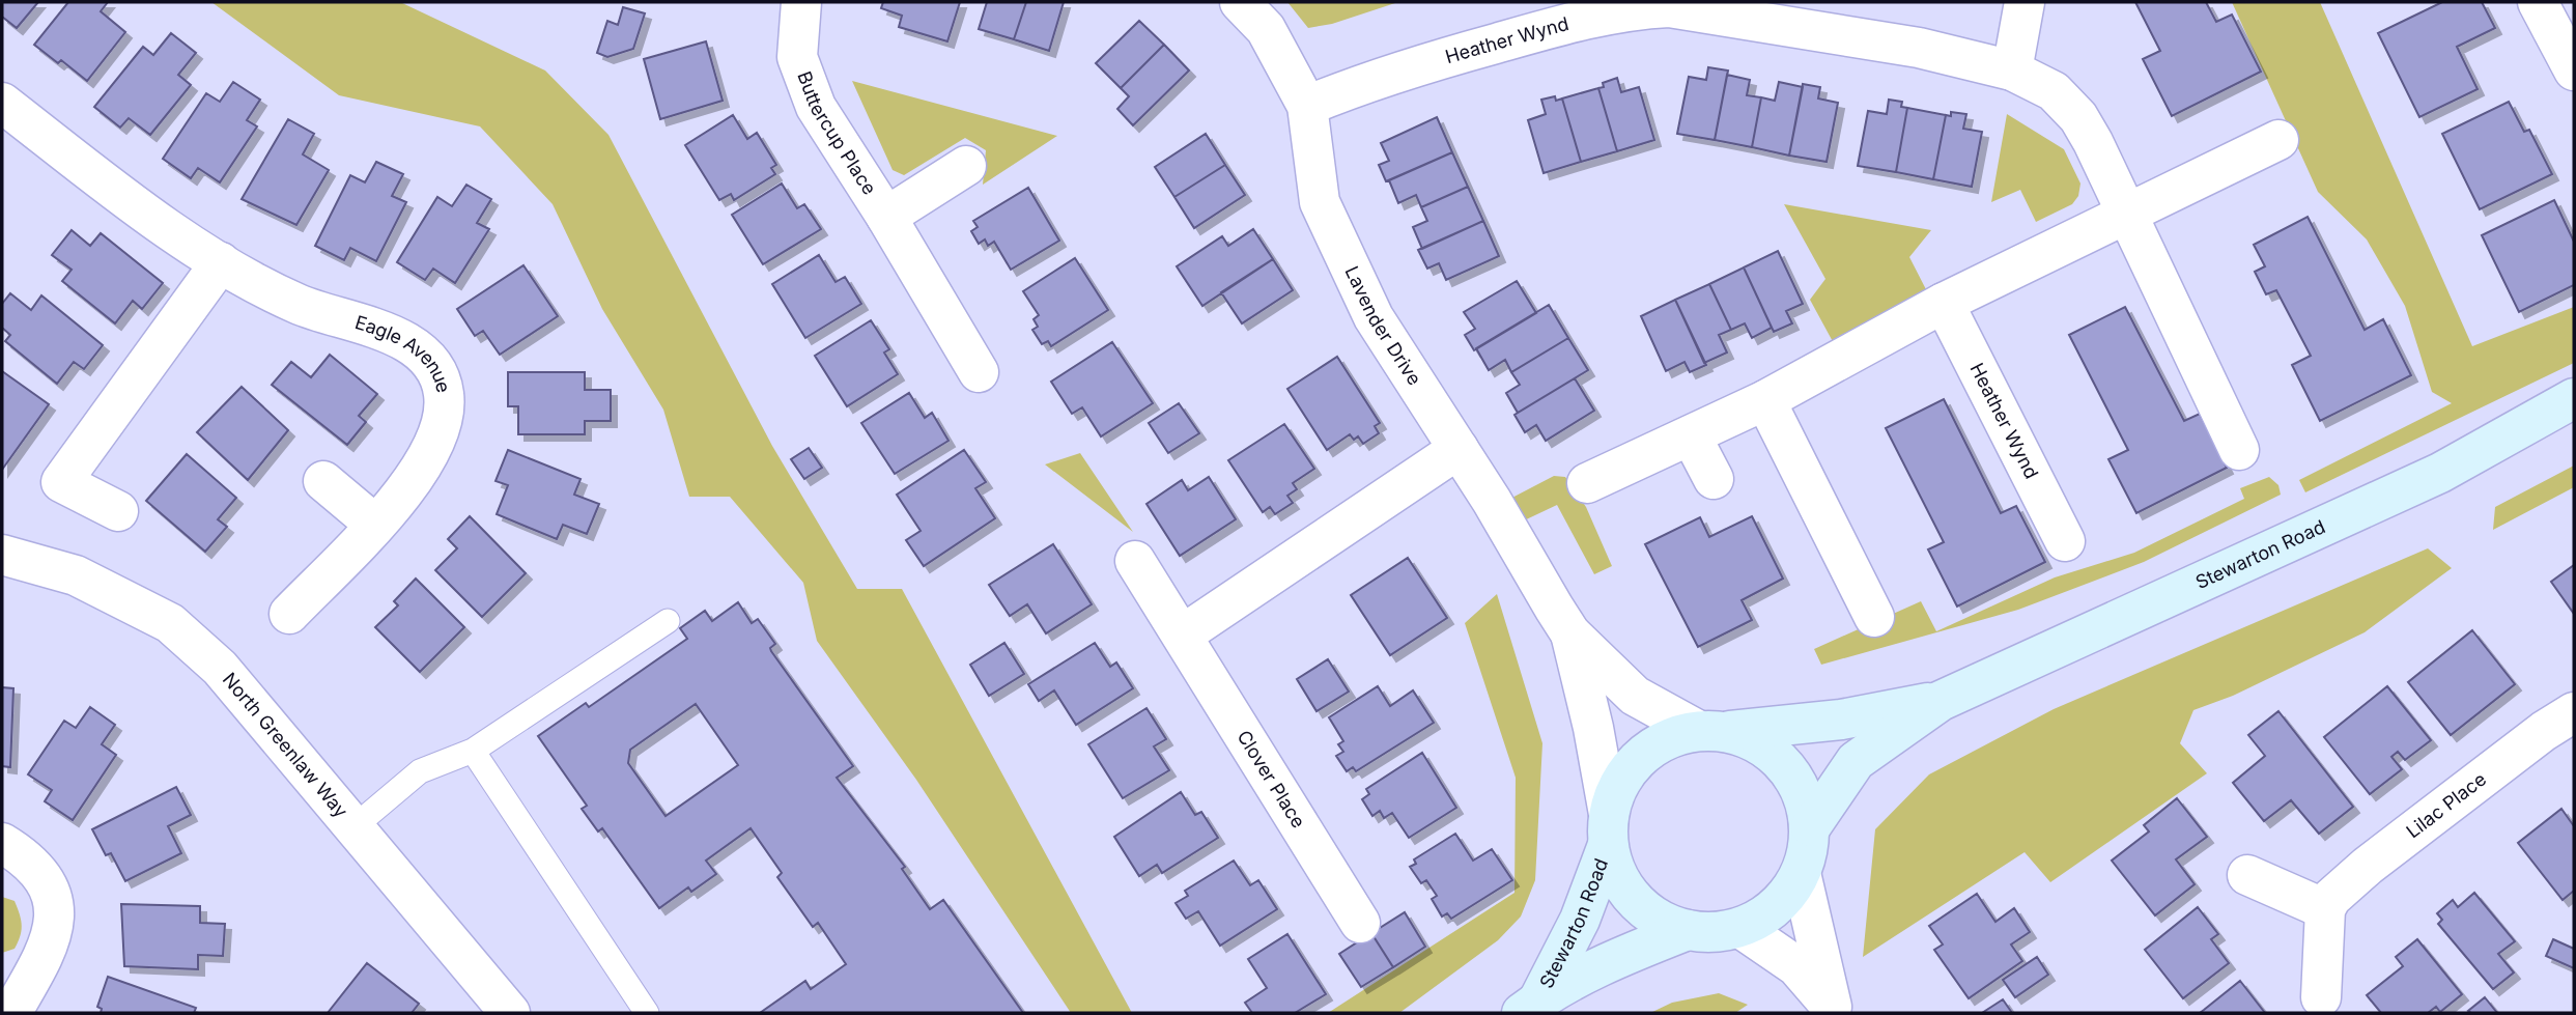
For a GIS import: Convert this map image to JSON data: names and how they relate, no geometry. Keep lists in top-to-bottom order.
{
  "streets": {
    "main road": ["Stewarton Road"],
    "street": [
      "Heather Wynd",
      "Buttercup Place",
      "Lavender Drive",
      "Eagle Avenue",
      "North Greenlaw Way",
      "Clover Place",
      "Lilac Place"
    ]
  },
  "crossings": [
    ["Heather Wynd", "Lavender Drive"],
    ["Lavender Drive", "Stewarton Road"]
  ]
}
